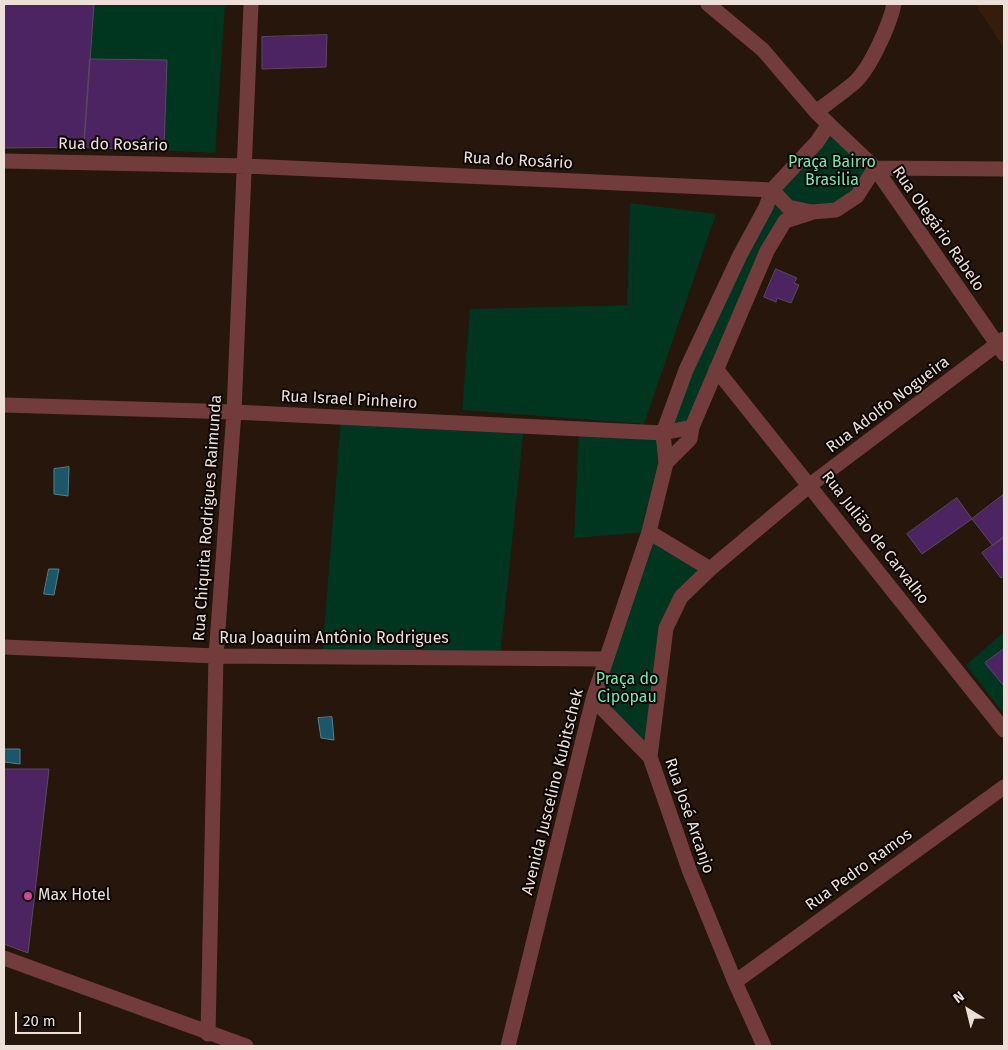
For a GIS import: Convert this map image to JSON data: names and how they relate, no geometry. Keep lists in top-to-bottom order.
{
  "streets": {
    "street": [
      "Rua do Rosário",
      "Rua Olegário Rabelo",
      "Rua Israel Pinheiro",
      "Rua Adolfo Nogueira",
      "Rua Chiquita Rodrigues Raimunda",
      "Rua Julião de Carvalho",
      "Rua Joaquim Antônio Rodrigues",
      "Avenida Juscelino Kubitschek",
      "Rua José Arcanjo",
      "Rua Pedro Ramos"
    ]
  },
  "crossings": [
    ["Rua do Rosário", "Rua Chiquita Rodrigues Raimunda"],
    ["Rua do Rosário", "Avenida Juscelino Kubitschek"],
    ["Rua Olegário Rabelo", "Rua Adolfo Nogueira"],
    ["Rua Israel Pinheiro", "Rua Chiquita Rodrigues Raimunda"],
    ["Rua Israel Pinheiro", "Avenida Juscelino Kubitschek"],
    ["Rua Adolfo Nogueira", "Rua Julião de Carvalho"],
    ["Rua Adolfo Nogueira", "Rua José Arcanjo"],
    ["Rua Chiquita Rodrigues Raimunda", "Rua Joaquim Antônio Rodrigues"],
    ["Rua Joaquim Antônio Rodrigues", "Avenida Juscelino Kubitschek"],
    ["Rua José Arcanjo", "Rua Pedro Ramos"]
  ],
  "parks": ["Praça Bairro Brasilia", "Praça do Cipopau"],
  "places": ["Max Hotel"],
  "scale_bar": "20 m",
  "north": "top left"
}
